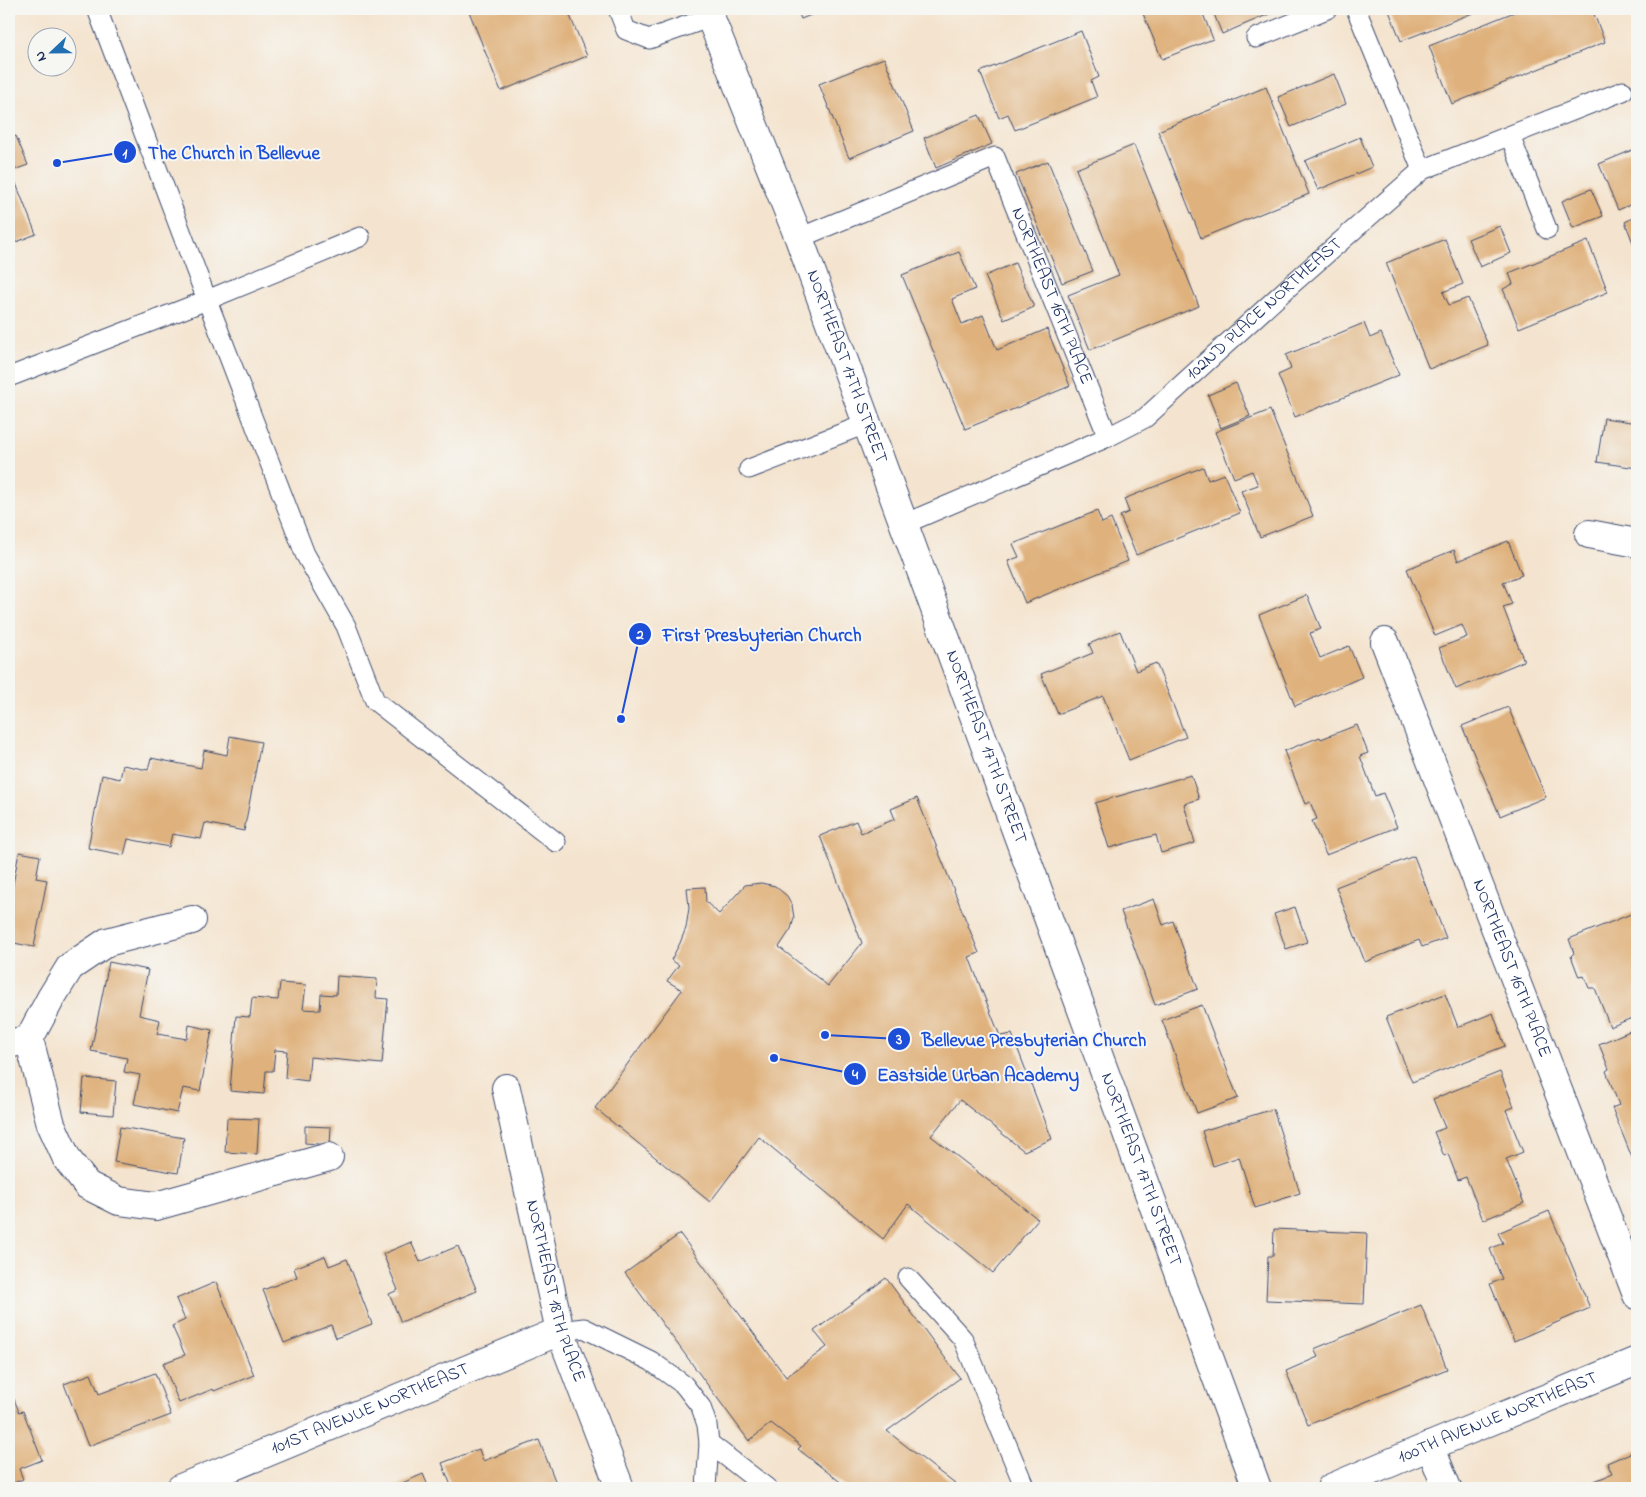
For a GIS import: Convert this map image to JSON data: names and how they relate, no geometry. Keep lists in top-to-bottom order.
{
  "streets": {
    "street": [
      "NORTHEAST 16TH PLACE",
      "NORTHEAST 17TH STREET",
      "NORTHEAST 18TH PLACE",
      "101ST AVENUE NORTHEAST",
      "100TH AVENUE NORTHEAST"
    ],
    "lane": ["102ND PLACE NORTHEAST"]
  },
  "crossings": [
    ["NORTHEAST 16TH PLACE", "102ND PLACE NORTHEAST"],
    ["NORTHEAST 16TH PLACE", "NORTHEAST 17TH STREET"],
    ["102ND PLACE NORTHEAST", "NORTHEAST 17TH STREET"],
    ["NORTHEAST 18TH PLACE", "101ST AVENUE NORTHEAST"]
  ],
  "places": [
    "The Church in Bellevue",
    "First Presbyterian Church",
    "Bellevue Presbyterian Church",
    "Eastside Urban Academy"
  ],
  "north": "left"
}
